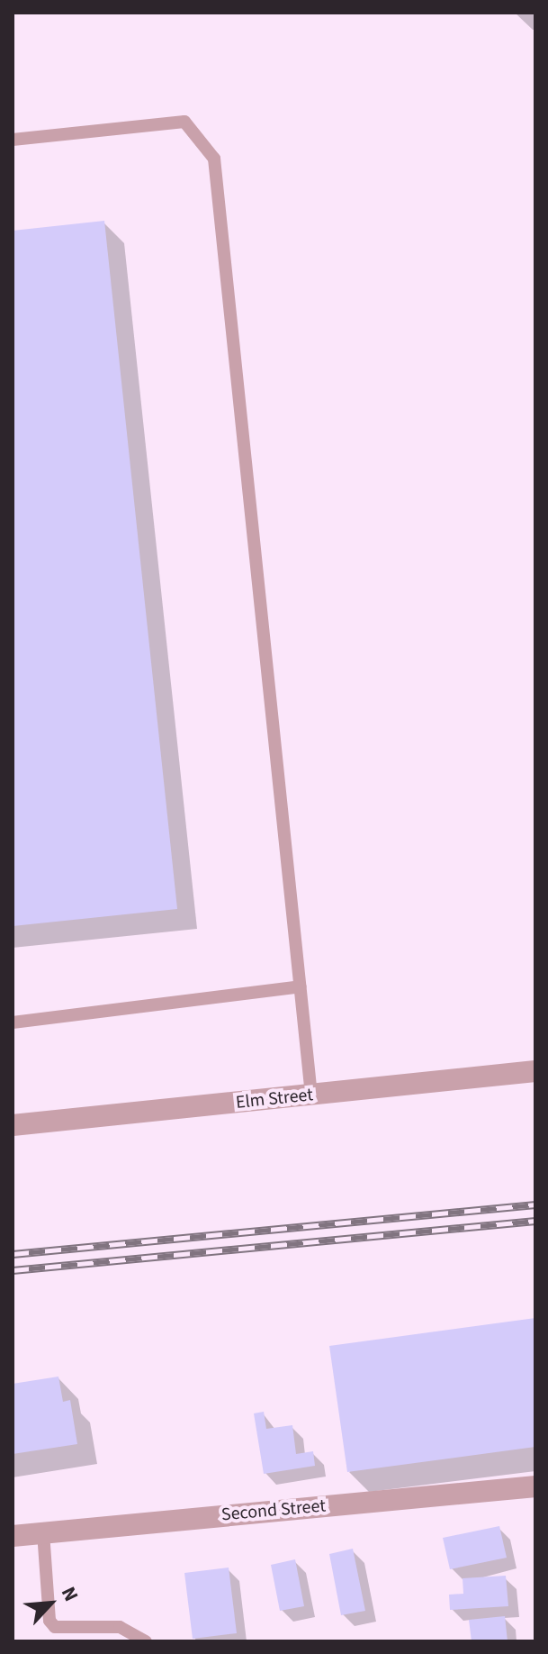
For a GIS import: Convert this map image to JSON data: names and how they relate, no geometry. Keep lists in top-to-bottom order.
{
  "streets": {
    "street": ["Elm Street", "Second Street"]
  },
  "north": "top right"
}
